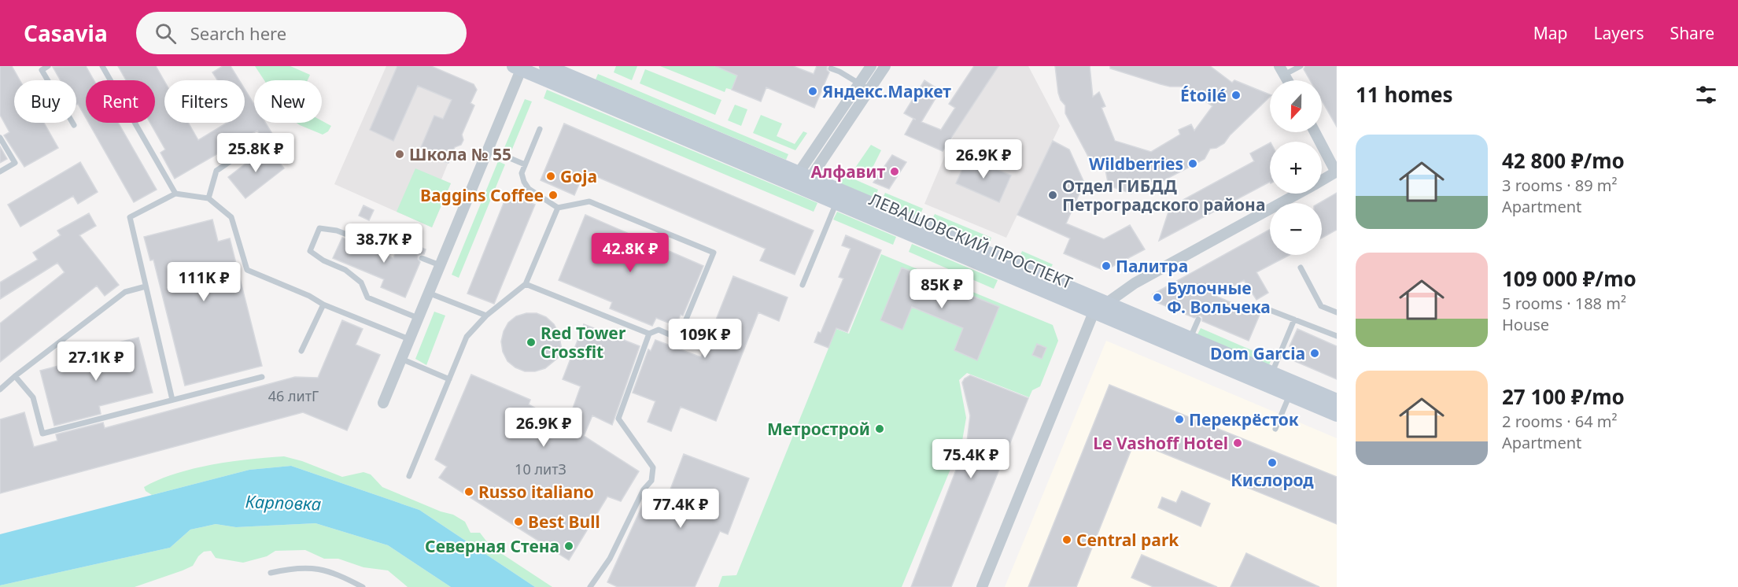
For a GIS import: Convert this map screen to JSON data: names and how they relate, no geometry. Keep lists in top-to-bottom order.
{
  "streets": {
    "street": ["ЛЕВАШОВСКИЙ ПРОСПЕКТ"]
  },
  "water": ["Карповка"],
  "places": [
    "Яндекс.Маркет",
    "Étoilé",
    "Школа № 55",
    "Wildberries",
    "Алфавит",
    "Goja",
    "Baggins Coffee",
    "Отдел ГИБДД Петроградского района",
    "Палитра",
    "Булочные Ф. Вольчека",
    "Red Tower Crossfit",
    "Dom Garcia",
    "Перекрёсток",
    "Метрострой",
    "Le Vashoff Hotel",
    "Кислород",
    "Russo italiano",
    "Best Bull",
    "Central park",
    "Северная Стена"
  ],
  "house_numbers": ["46 литГ", "10 литЗ"],
  "north": "bottom",
  "page": {
    "header": "Casavia",
    "search": "Search here",
    "nav": ["Map", "Layers", "Share"],
    "heading": "11 homes",
    "map_buttons": ["+", "−"],
    "chip": [
      "Buy",
      "Rent",
      "Filters",
      "New"
    ],
    "list": [
      {
        "name": "42 800 ₽/mo",
        "note": "3 rooms · 89 m² · Apartment"
      },
      {
        "name": "109 000 ₽/mo",
        "note": "5 rooms · 188 m² · House"
      },
      {
        "name": "27 100 ₽/mo",
        "note": "2 rooms · 64 m² · Apartment"
      }
    ],
    "price": [
      "25.8K ₽",
      "26.9K ₽",
      "38.7K ₽",
      "42.8K ₽",
      "111K ₽",
      "85K ₽",
      "109K ₽",
      "27.1K ₽",
      "26.9K ₽",
      "75.4K ₽",
      "77.4K ₽"
    ]
  }
}
